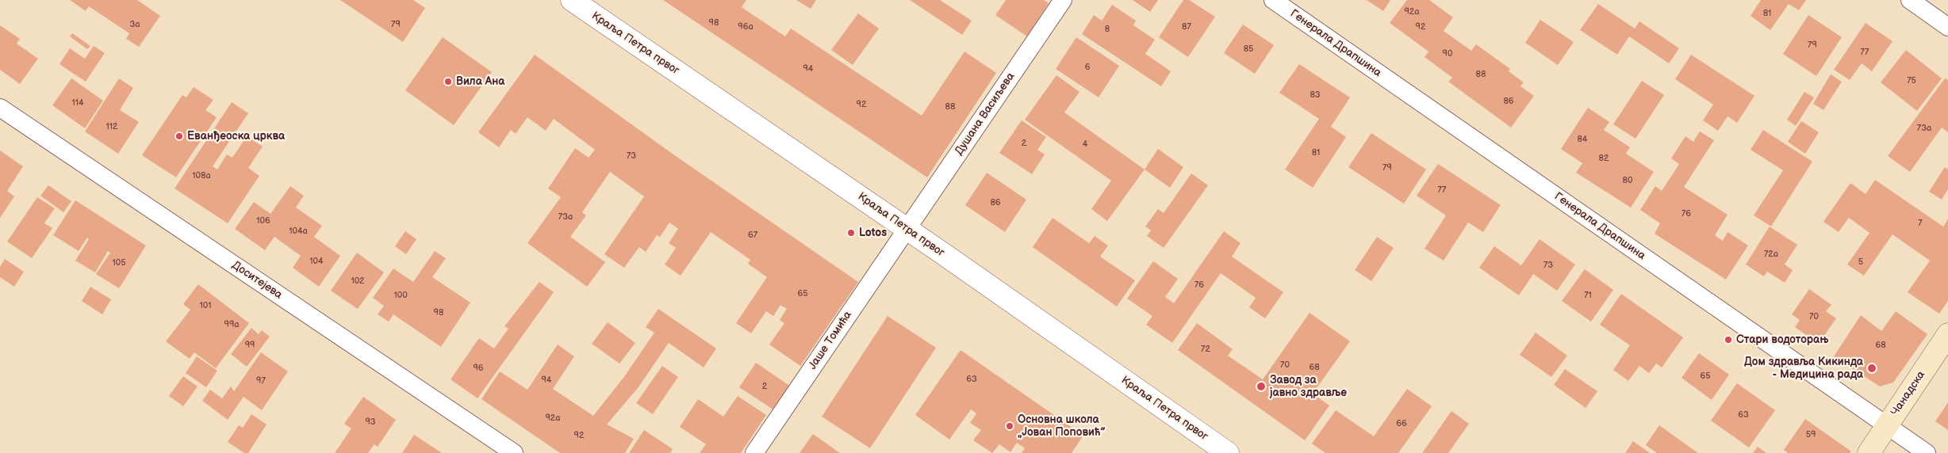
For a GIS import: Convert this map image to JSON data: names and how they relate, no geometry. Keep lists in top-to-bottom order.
{
  "streets": {
    "main road": ["Чанадска"],
    "street": [
      "Краља Петра првог",
      "Генерала Драпшина",
      "Душана Васиљева",
      "Доситејева",
      "Јаше Томића"
    ]
  },
  "crossings": [
    ["Краља Петра првог", "Душана Васиљева"],
    ["Краља Петра првог", "Јаше Томића"],
    ["Генерала Драпшина", "Чанадска"],
    ["Душана Васиљева", "Јаше Томића"]
  ],
  "places": [
    "Вила Ана",
    "Еванђеоска црква",
    "Lotos",
    "Стари водоторањ",
    "Дом здравља Кикинда - Медицина рада",
    "Завод за јавно здравље",
    "Основна школа „Јован Поповић”"
  ],
  "house_numbers": [
    "92a",
    "81",
    "98",
    "3a",
    "79",
    "96a",
    "87",
    "92",
    "8",
    "79",
    "85",
    "77",
    "90",
    "6",
    "94",
    "88",
    "75",
    "83",
    "86",
    "114",
    "92",
    "88",
    "112",
    "73a",
    "84",
    "2",
    "4",
    "81",
    "73",
    "82",
    "79",
    "108a",
    "80",
    "77",
    "86",
    "76",
    "73a",
    "106",
    "7",
    "104a",
    "67",
    "72a",
    "104",
    "5",
    "105",
    "73",
    "102",
    "76",
    "65",
    "100",
    "71",
    "101",
    "98",
    "70",
    "99a",
    "99",
    "68",
    "72",
    "70",
    "68",
    "96",
    "65",
    "63",
    "94",
    "97",
    "2",
    "63",
    "92a",
    "93",
    "66",
    "59",
    "92"
  ]
}
